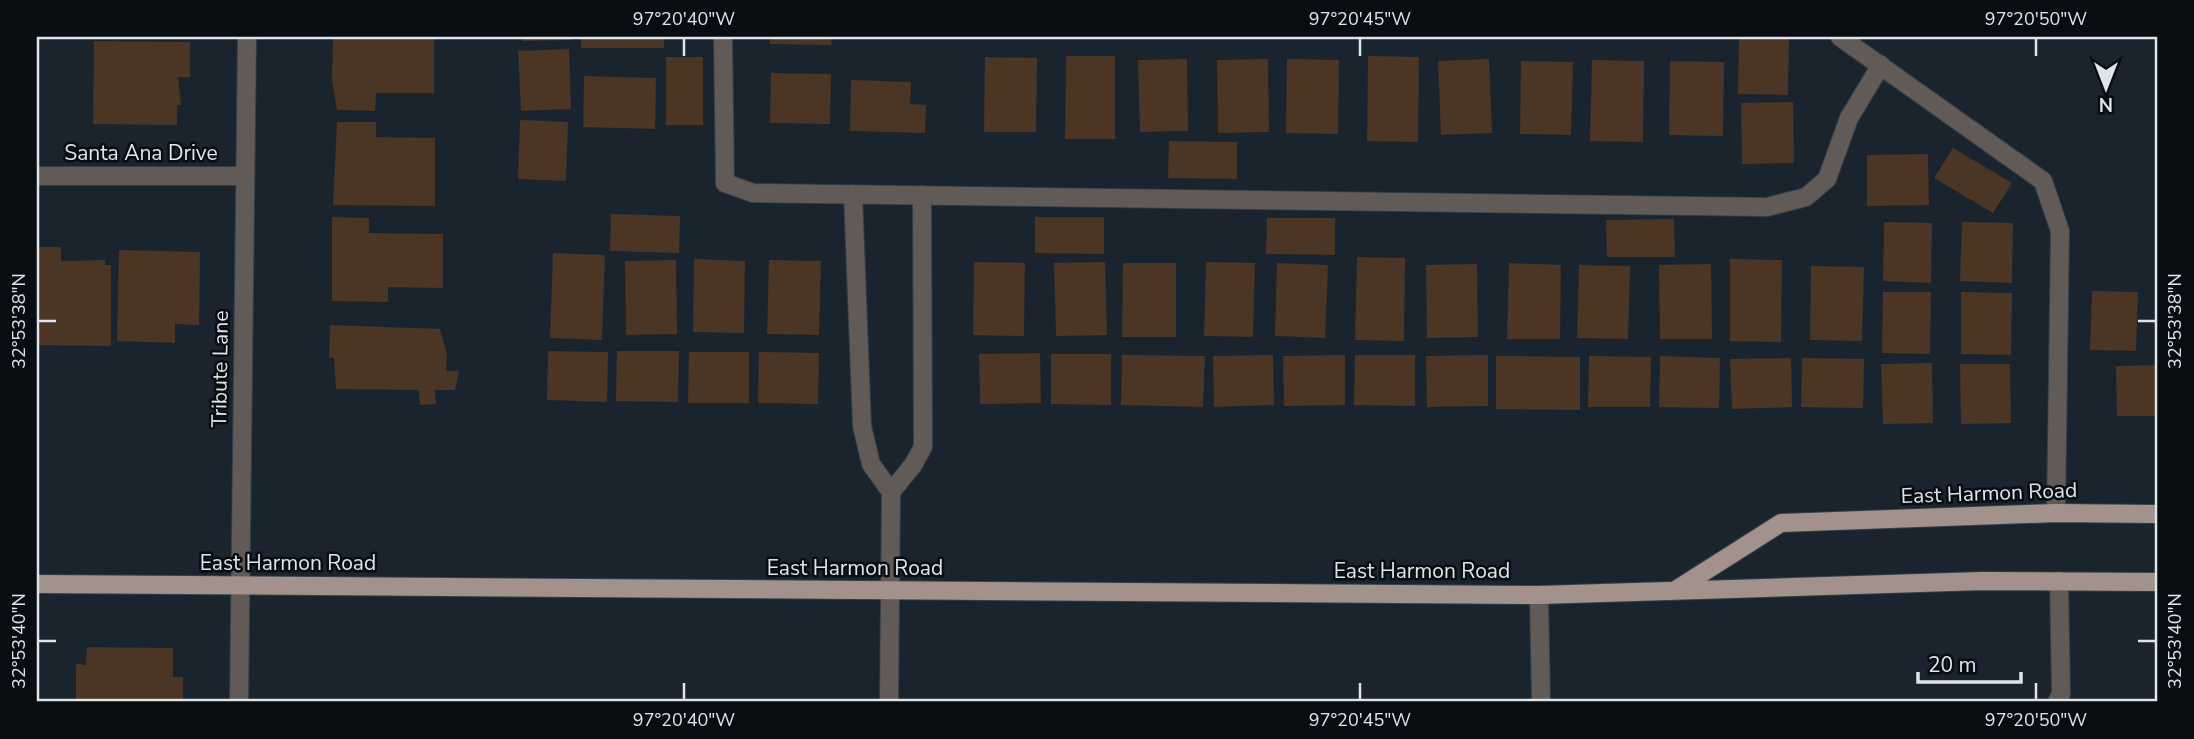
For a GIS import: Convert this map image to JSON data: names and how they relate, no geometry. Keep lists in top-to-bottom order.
{
  "streets": {
    "main road": ["East Harmon Road"],
    "street": ["Santa Ana Drive", "Tribute Lane"]
  },
  "crossings": [
    ["Santa Ana Drive", "Tribute Lane"],
    ["Tribute Lane", "East Harmon Road"]
  ],
  "scale_bar": "20 m",
  "north": "bottom",
  "coordinates": [
    "97°20'40\"W",
    "97°20'45\"W",
    "97°20'50\"W",
    "32°53'38\"N",
    "32°53'40\"N"
  ]
}
